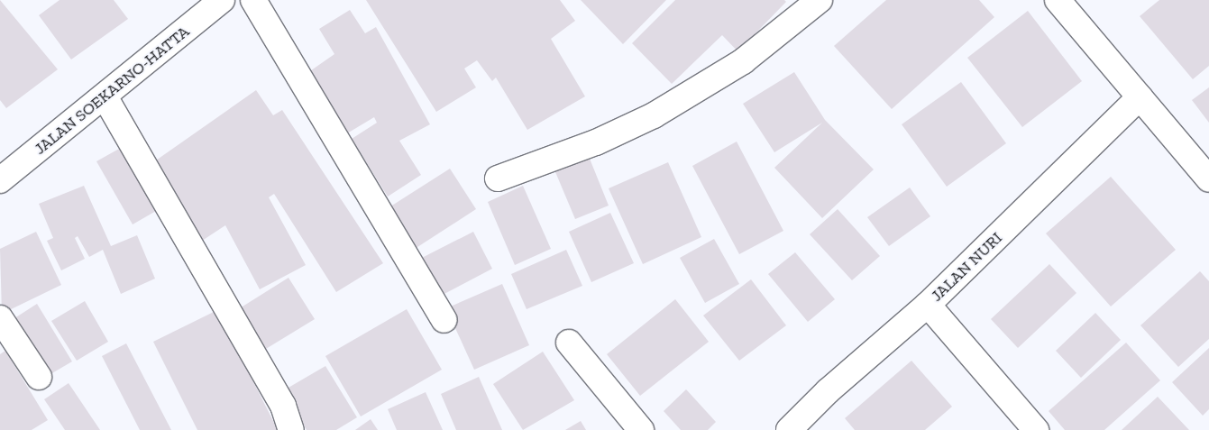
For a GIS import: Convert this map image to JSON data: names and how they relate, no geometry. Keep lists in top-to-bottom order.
{
  "streets": {
    "street": ["JALAN SOEKARNO-HATTA", "JALAN NURI"]
  }
}
